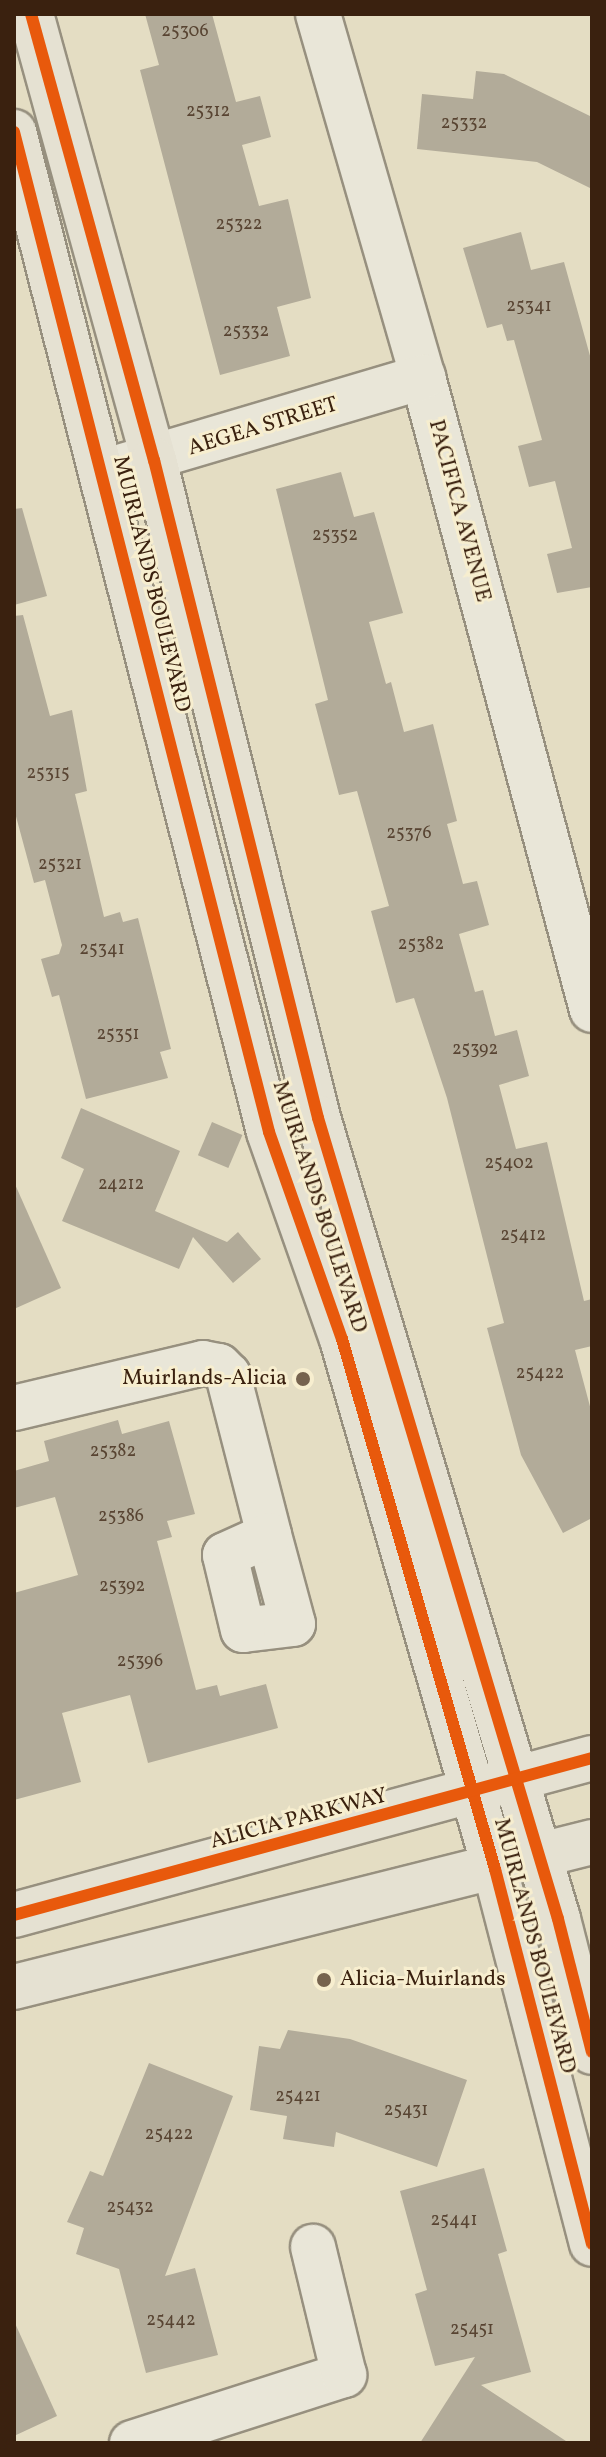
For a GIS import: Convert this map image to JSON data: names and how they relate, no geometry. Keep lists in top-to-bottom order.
{
  "streets": {
    "main road": ["MUIRLANDS BOULEVARD", "ALICIA PARKWAY"],
    "street": ["AEGEA STREET", "PACIFICA AVENUE"]
  },
  "crossings": [
    ["AEGEA STREET", "PACIFICA AVENUE"],
    ["AEGEA STREET", "MUIRLANDS BOULEVARD"],
    ["MUIRLANDS BOULEVARD", "ALICIA PARKWAY"]
  ],
  "places": ["Muirlands-Alicia", "Alicia-Muirlands"],
  "house_numbers": [
    "25306",
    "25312",
    "25332",
    "25322",
    "25341",
    "25332",
    "25352",
    "25315",
    "25376",
    "25321",
    "25382",
    "25341",
    "25351",
    "25392",
    "25402",
    "24212",
    "25412",
    "25422",
    "25382",
    "25386",
    "25392",
    "25396",
    "25421",
    "25431",
    "25422",
    "25432",
    "25441",
    "25442",
    "25451"
  ]
}
